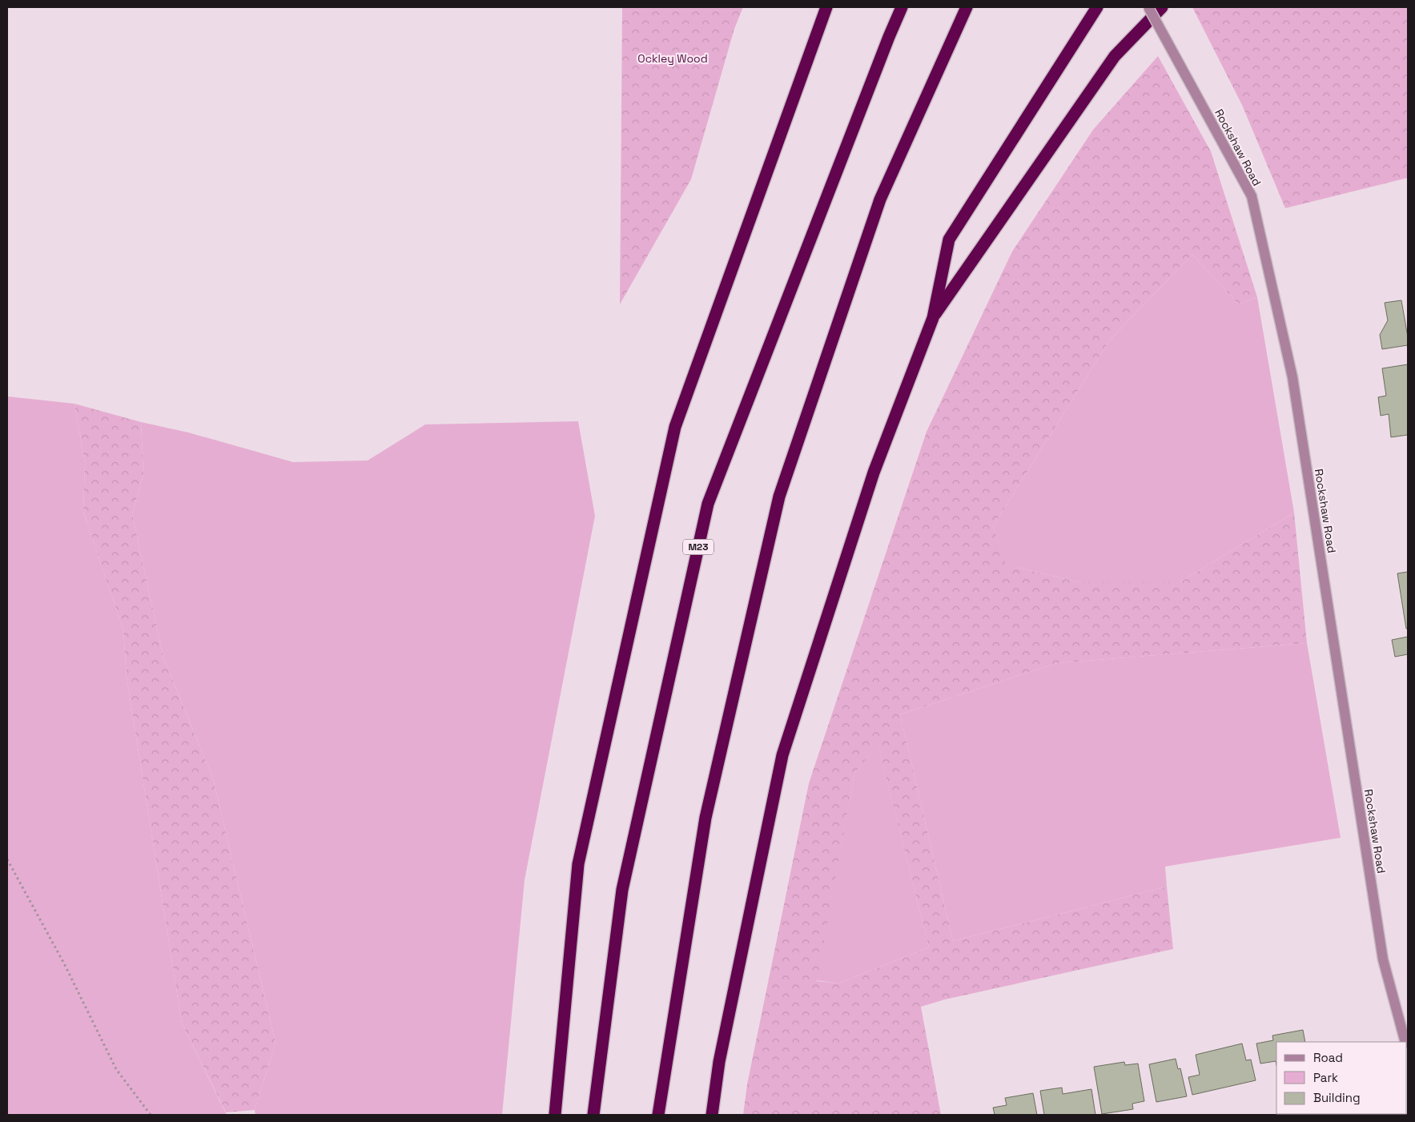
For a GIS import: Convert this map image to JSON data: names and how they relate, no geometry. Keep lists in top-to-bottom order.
{
  "streets": {
    "highway": ["M23"],
    "street": ["Rockshaw Road"]
  },
  "parks": ["Ockley Wood"],
  "legend": ["Road", "Park", "Building"]
}
